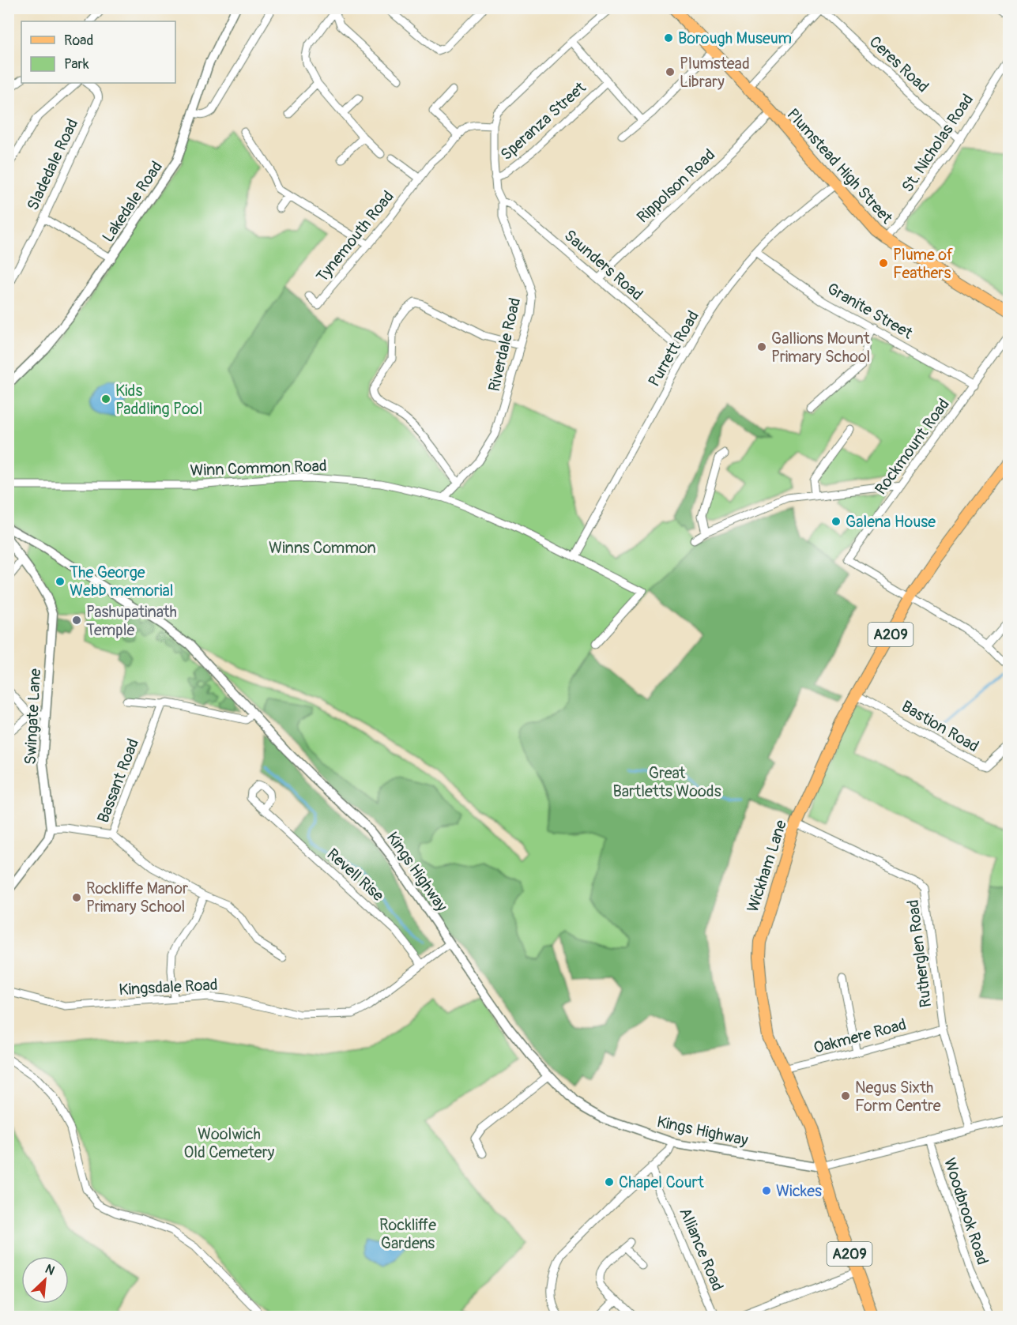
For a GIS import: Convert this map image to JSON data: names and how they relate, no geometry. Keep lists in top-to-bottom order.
{
  "streets": {
    "main road": ["Plumstead High Street", "A209", "Wickham Lane"],
    "street": [
      "Ceres Road",
      "Speranza Street",
      "St. Nicholas Road",
      "Sladedale Road",
      "Rippolson Road",
      "Lakedale Road",
      "Tynemouth Road",
      "Saunders Road",
      "Granite Street",
      "Riverdale Road",
      "Purrett Road",
      "Rockmount Road",
      "Winn Common Road",
      "Swingate Lane",
      "Bastion Road",
      "Bassant Road",
      "Kings Highway",
      "Revell Rise",
      "Rutherglen Road",
      "Kingsdale Road",
      "Oakmere Road",
      "Woodbrook Road",
      "Alliance Road"
    ]
  },
  "crossings": [
    ["Ceres Road", "St. Nicholas Road"],
    ["Speranza Street", "Riverdale Road"],
    ["St. Nicholas Road", "Plumstead High Street"],
    ["Plumstead High Street", "Rippolson Road"],
    ["Plumstead High Street", "Purrett Road"],
    ["Rippolson Road", "Saunders Road"],
    ["Tynemouth Road", "Riverdale Road"],
    ["Saunders Road", "Riverdale Road"],
    ["Saunders Road", "Purrett Road"],
    ["Granite Street", "Purrett Road"],
    ["Granite Street", "Rockmount Road"],
    ["Riverdale Road", "Winn Common Road"],
    ["Purrett Road", "Winn Common Road"],
    ["Rockmount Road", "Wickham Lane"],
    ["Swingate Lane", "Bassant Road"],
    ["Bastion Road", "Wickham Lane"],
    ["Wickham Lane", "Kings Highway"],
    ["Wickham Lane", "Rutherglen Road"],
    ["Wickham Lane", "Oakmere Road"],
    ["Kings Highway", "Kingsdale Road"],
    ["Revell Rise", "Kingsdale Road"],
    ["Rutherglen Road", "Oakmere Road"]
  ],
  "parks": [
    "Winns Common",
    "Great Bartletts Woods",
    "Woolwich Old Cemetery",
    "Rockliffe Gardens"
  ],
  "places": [
    "Borough Museum",
    "Plumstead Library",
    "Plume of Feathers",
    "Gallions Mount Primary School",
    "Kids Paddling Pool",
    "Galena House",
    "The George Webb memorial",
    "Pashupatinath Temple",
    "Rockliffe Manor Primary School",
    "Negus Sixth Form Centre",
    "Chapel Court",
    "Wickes"
  ],
  "legend": ["Road", "Park"],
  "north": "top right"
}
